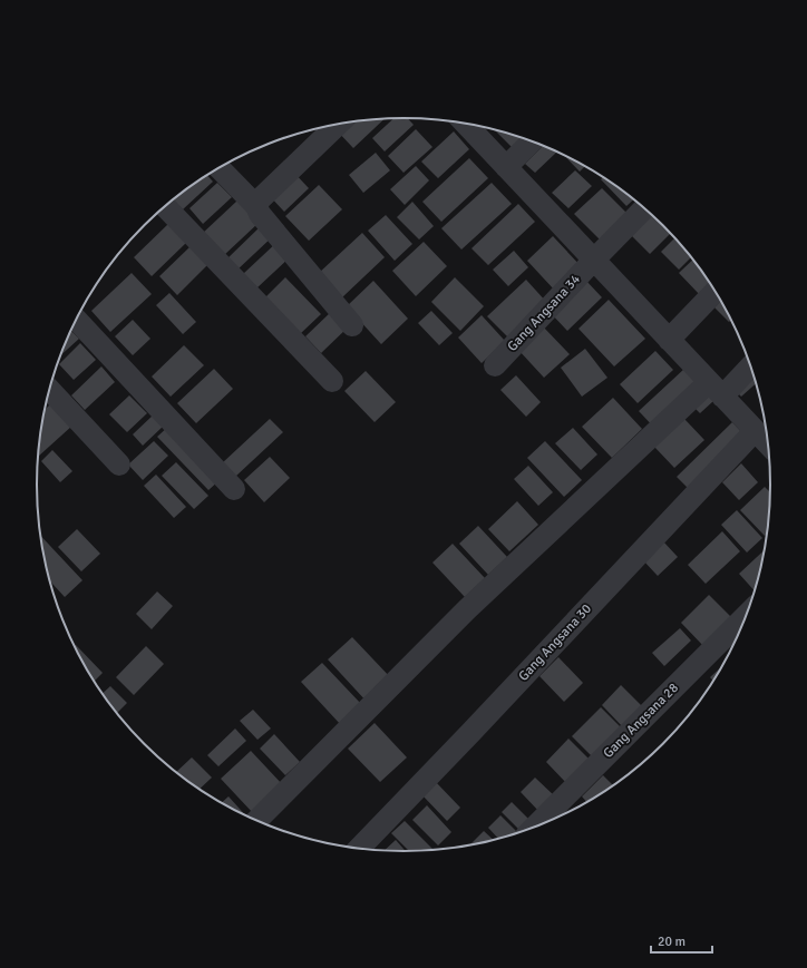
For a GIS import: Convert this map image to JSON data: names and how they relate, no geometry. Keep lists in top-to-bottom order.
{
  "streets": {
    "street": ["Gang Angsana 34", "Gang Angsana 30", "Gang Angsana 28"]
  },
  "scale_bar": "20 m"
}
